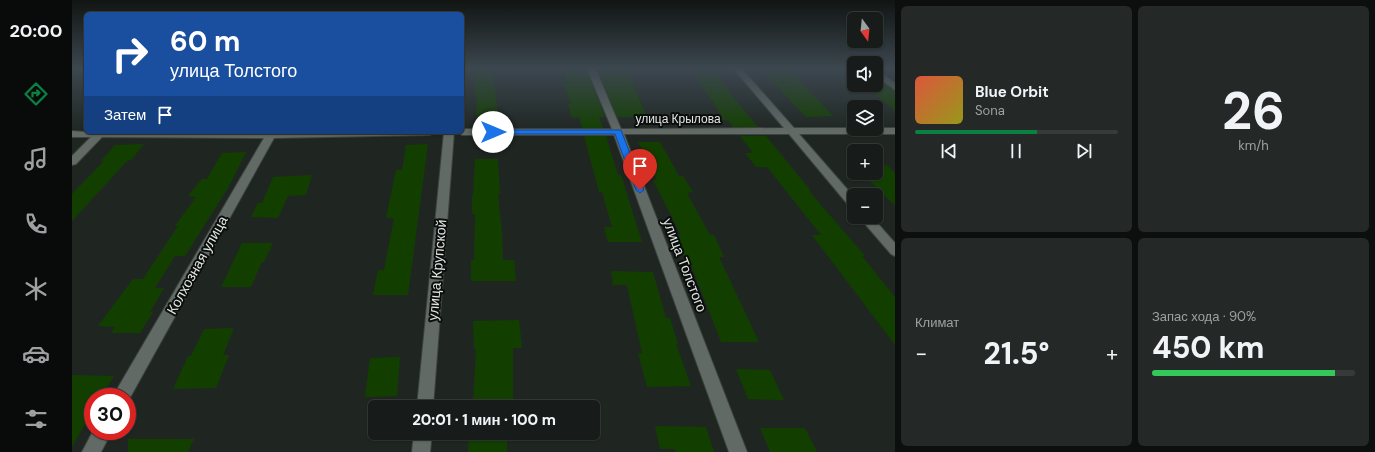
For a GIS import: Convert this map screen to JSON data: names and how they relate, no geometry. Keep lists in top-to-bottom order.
{
  "streets": {
    "street": [
      "улица Крылова",
      "Колхозная улица",
      "улица Толстого",
      "улица Крупской"
    ]
  },
  "crossings": [
    ["улица Крылова", "улица Толстого"]
  ],
  "north": "bottom",
  "page": {
    "tabs": "20:00",
    "tile": [
      ["26", "km/h"],
      "Климат",
      ["Запас хода · 90%", "450 km"]
    ],
    "map_buttons": ["+", "−"],
    "turn": ["60 m", "улица Толстого"],
    "song": ["Blue Orbit", "Sona"],
    "then": "Затем",
    "heat": ["−", "21.5°", "+"],
    "limit": "30",
    "trip": "20:01 · 1 мин · 100 m"
  }
}
